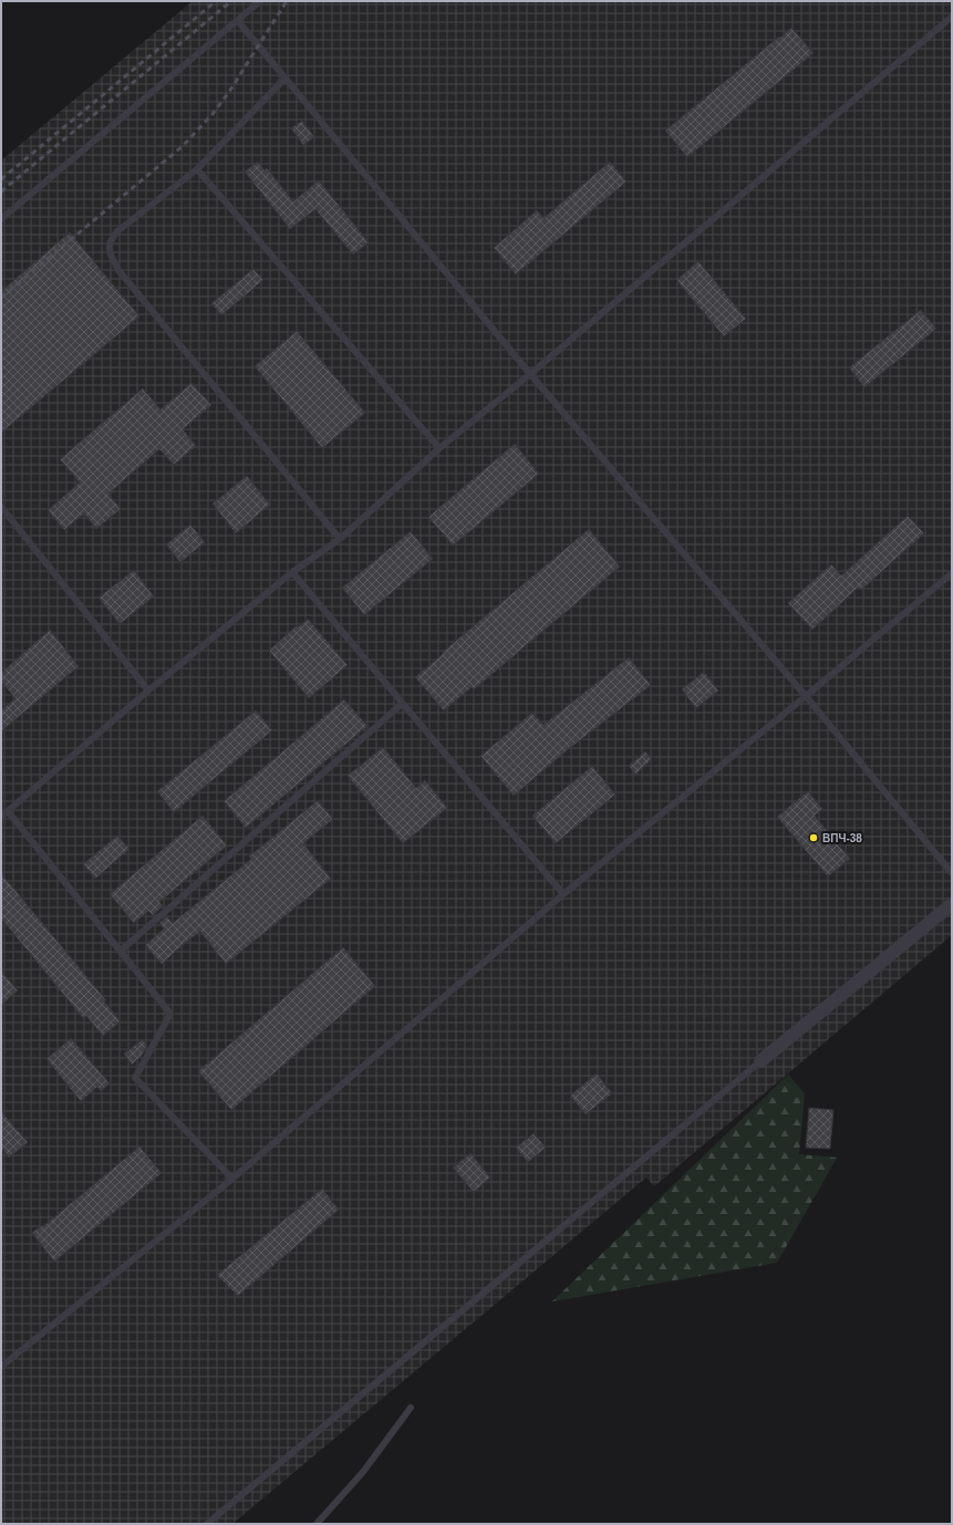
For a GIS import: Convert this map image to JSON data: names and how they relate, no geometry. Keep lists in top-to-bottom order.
{
  "places": ["ВПЧ-38"]
}
